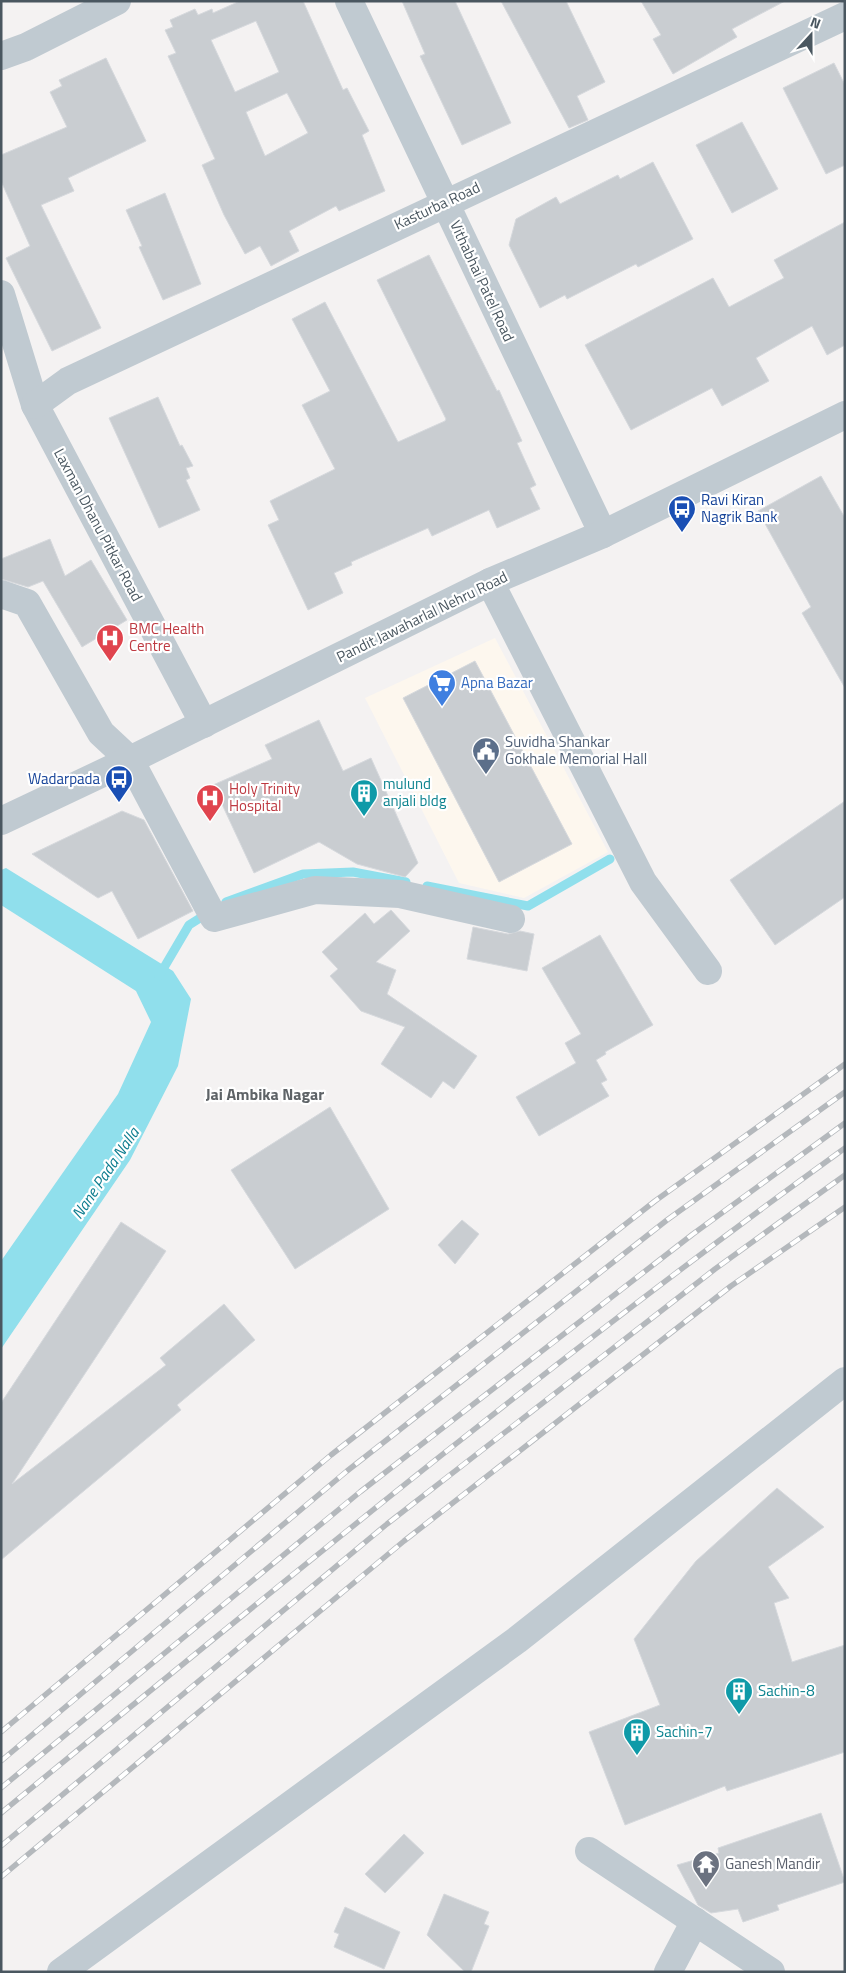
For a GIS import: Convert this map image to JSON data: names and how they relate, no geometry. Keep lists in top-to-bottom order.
{
  "streets": {
    "street": [
      "Kasturba Road",
      "Vithabhai Patel Road",
      "Laxman Dhanu Pitkar Road",
      "Pandit Jawaharlal Nehru Road"
    ]
  },
  "crossings": [
    ["Kasturba Road", "Vithabhai Patel Road"],
    ["Kasturba Road", "Laxman Dhanu Pitkar Road"],
    ["Vithabhai Patel Road", "Pandit Jawaharlal Nehru Road"],
    ["Laxman Dhanu Pitkar Road", "Pandit Jawaharlal Nehru Road"]
  ],
  "districts": ["Jai Ambika Nagar"],
  "water": ["Nane Pada Nalla"],
  "places": {
    "bus stop": ["Ravi Kiran Nagrik Bank", "Wadarpada"],
    "hospital": ["BMC Health Centre", "Holy Trinity Hospital"],
    "supermarket": ["Apna Bazar"],
    "public building": ["Suvidha Shankar Gokhale Memorial Hall"],
    "building": ["mulund anjali bldg", "Sachin-8", "Sachin-7"],
    "temple": ["Ganesh Mandir"]
  },
  "north": "top"
}
